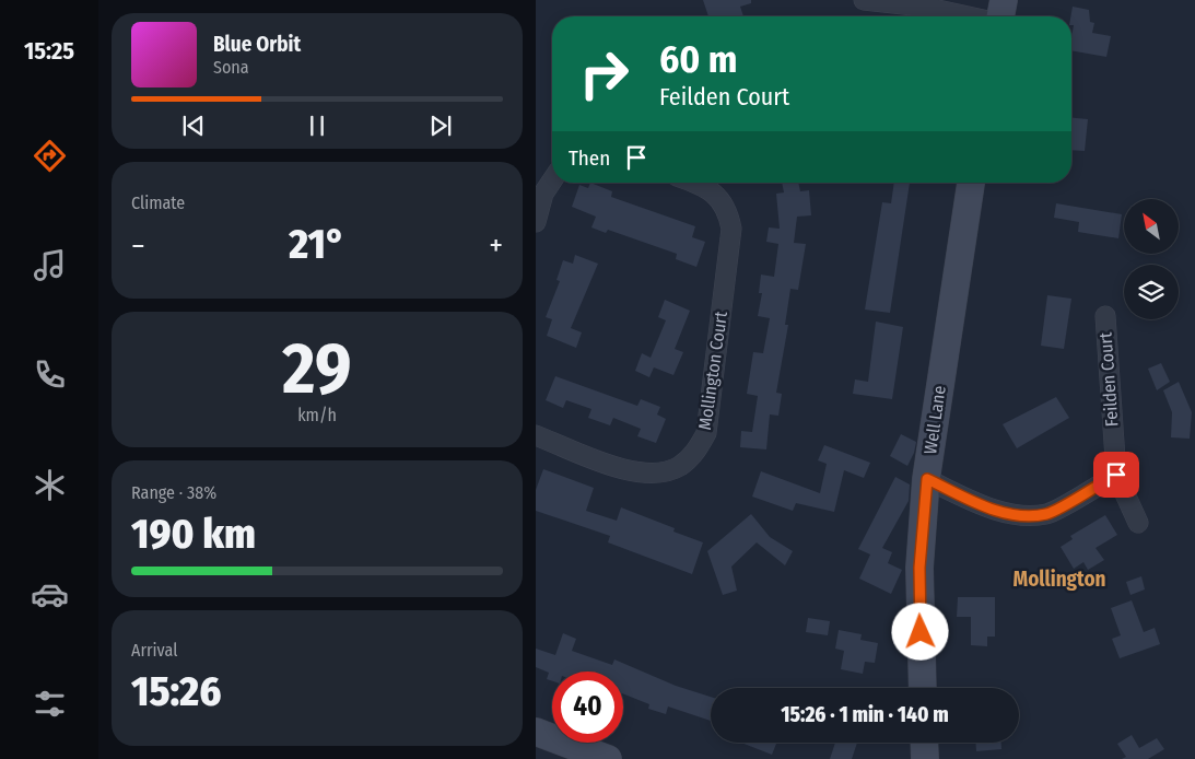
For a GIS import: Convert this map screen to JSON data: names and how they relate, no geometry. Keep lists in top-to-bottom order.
{
  "streets": {
    "street": ["Mollington Court", "Feilden Court", "Well Lane"]
  },
  "districts": ["Mollington"],
  "north": "top left",
  "page": {
    "tabs": "15:25",
    "turn": ["60 m", "Feilden Court"],
    "song": ["Blue Orbit", "Sona"],
    "then": "Then",
    "tile": [
      "Climate",
      ["29", "km/h"],
      ["Range · 38%", "190 km"],
      ["Arrival", "15:26"]
    ],
    "heat": ["−", "21°", "+"],
    "limit": "40",
    "trip": "15:26 · 1 min · 140 m"
  }
}
